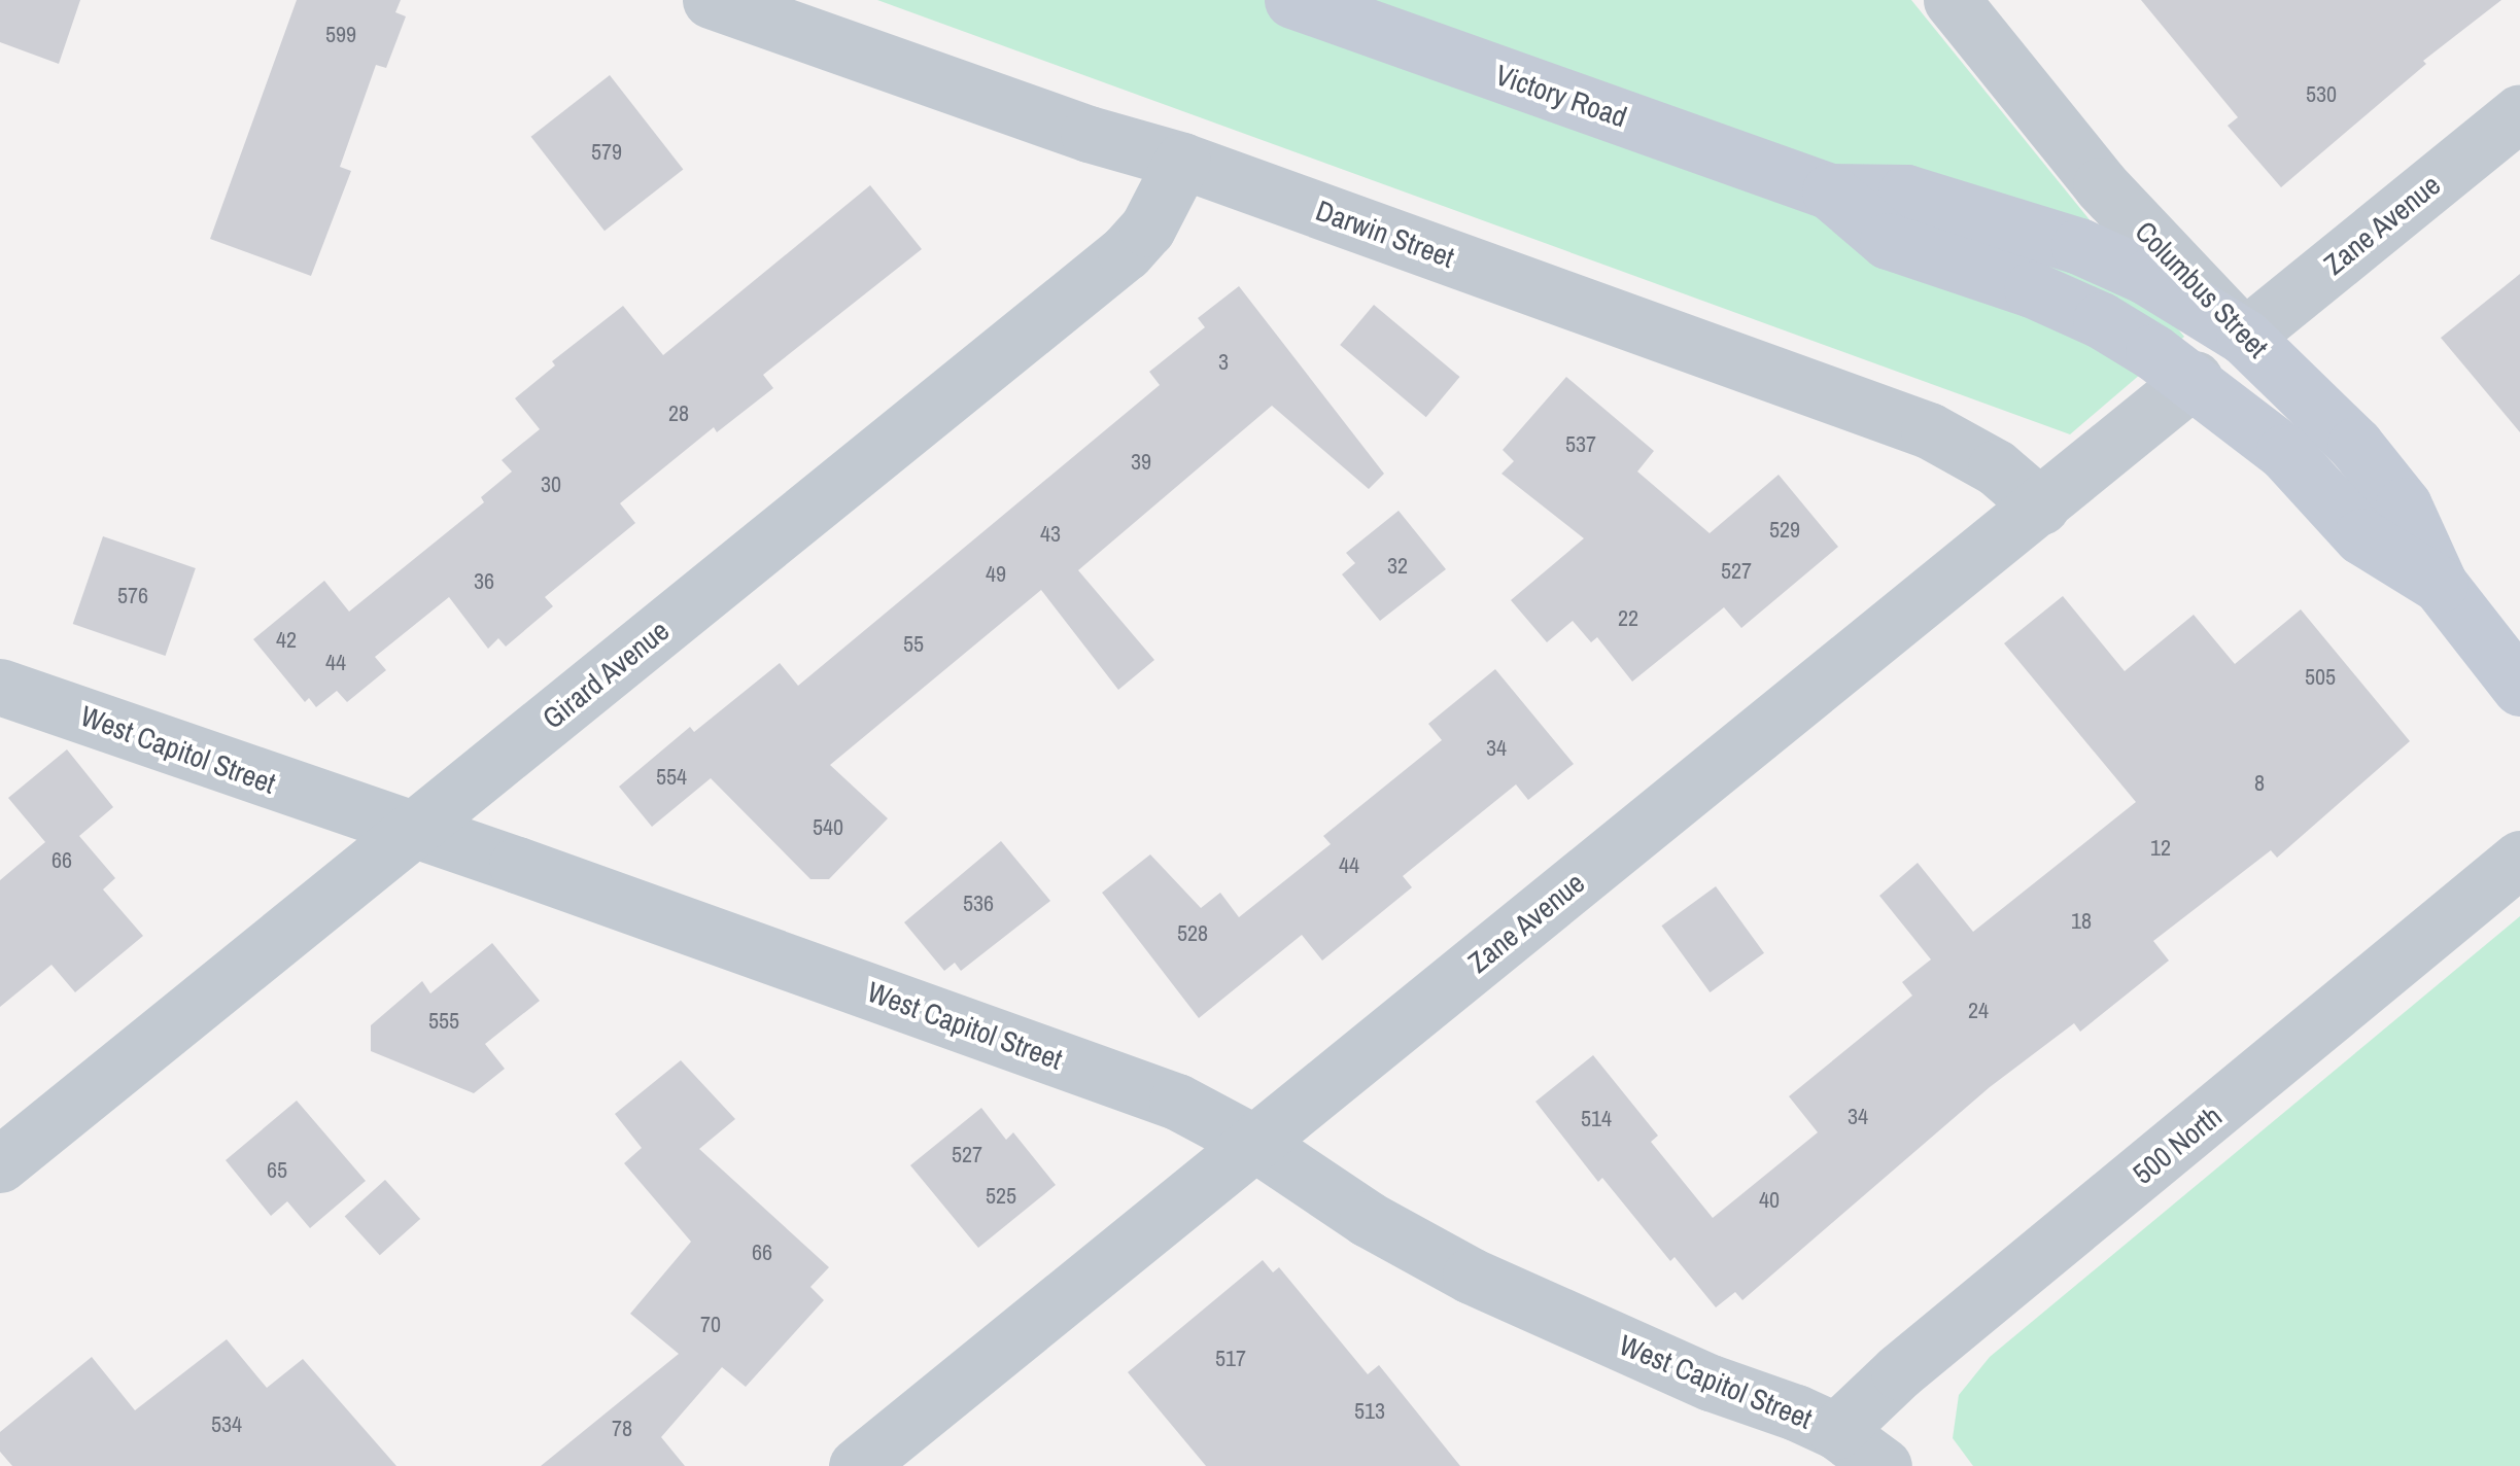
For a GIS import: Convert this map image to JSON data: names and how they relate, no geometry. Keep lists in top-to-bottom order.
{
  "streets": {
    "main road": ["Victory Road", "Columbus Street"],
    "street": [
      "Zane Avenue",
      "Darwin Street",
      "Girard Avenue",
      "West Capitol Street",
      "500 North"
    ]
  },
  "crossings": [
    ["Victory Road", "Zane Avenue"],
    ["Victory Road", "Columbus Street"],
    ["Zane Avenue", "Darwin Street"],
    ["Zane Avenue", "Columbus Street"],
    ["Zane Avenue", "West Capitol Street"],
    ["Darwin Street", "Girard Avenue"],
    ["Girard Avenue", "West Capitol Street"],
    ["West Capitol Street", "500 North"]
  ],
  "house_numbers": [
    "599",
    "530",
    "579",
    "3",
    "28",
    "537",
    "39",
    "30",
    "529",
    "43",
    "32",
    "527",
    "49",
    "36",
    "576",
    "22",
    "42",
    "55",
    "44",
    "505",
    "34",
    "554",
    "8",
    "540",
    "12",
    "66",
    "44",
    "536",
    "18",
    "528",
    "24",
    "555",
    "34",
    "514",
    "527",
    "65",
    "525",
    "40",
    "66",
    "70",
    "517",
    "513",
    "534",
    "78"
  ]
}
